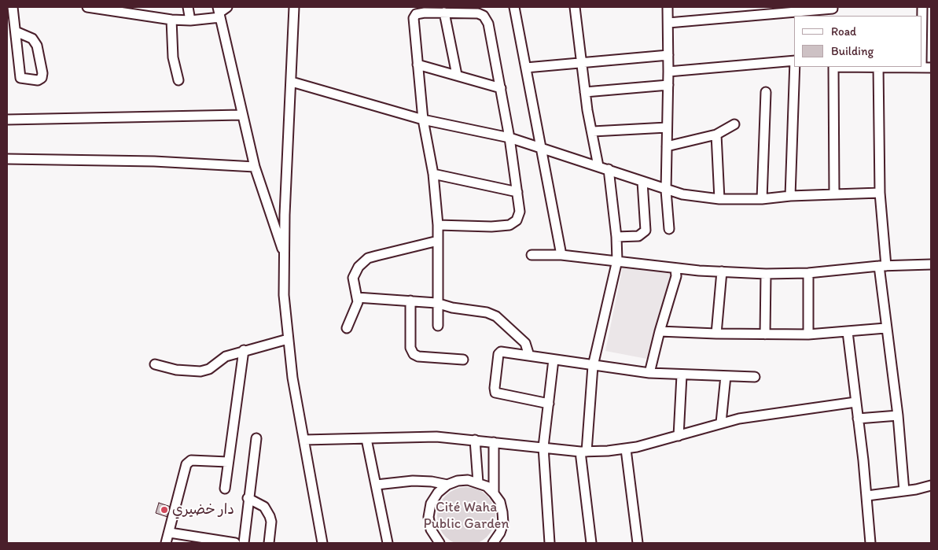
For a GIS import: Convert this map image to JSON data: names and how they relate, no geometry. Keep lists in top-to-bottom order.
{
  "parks": ["Cité Waha Public Garden"],
  "places": ["دار خضيري"],
  "legend": ["Road", "Building"]
}
